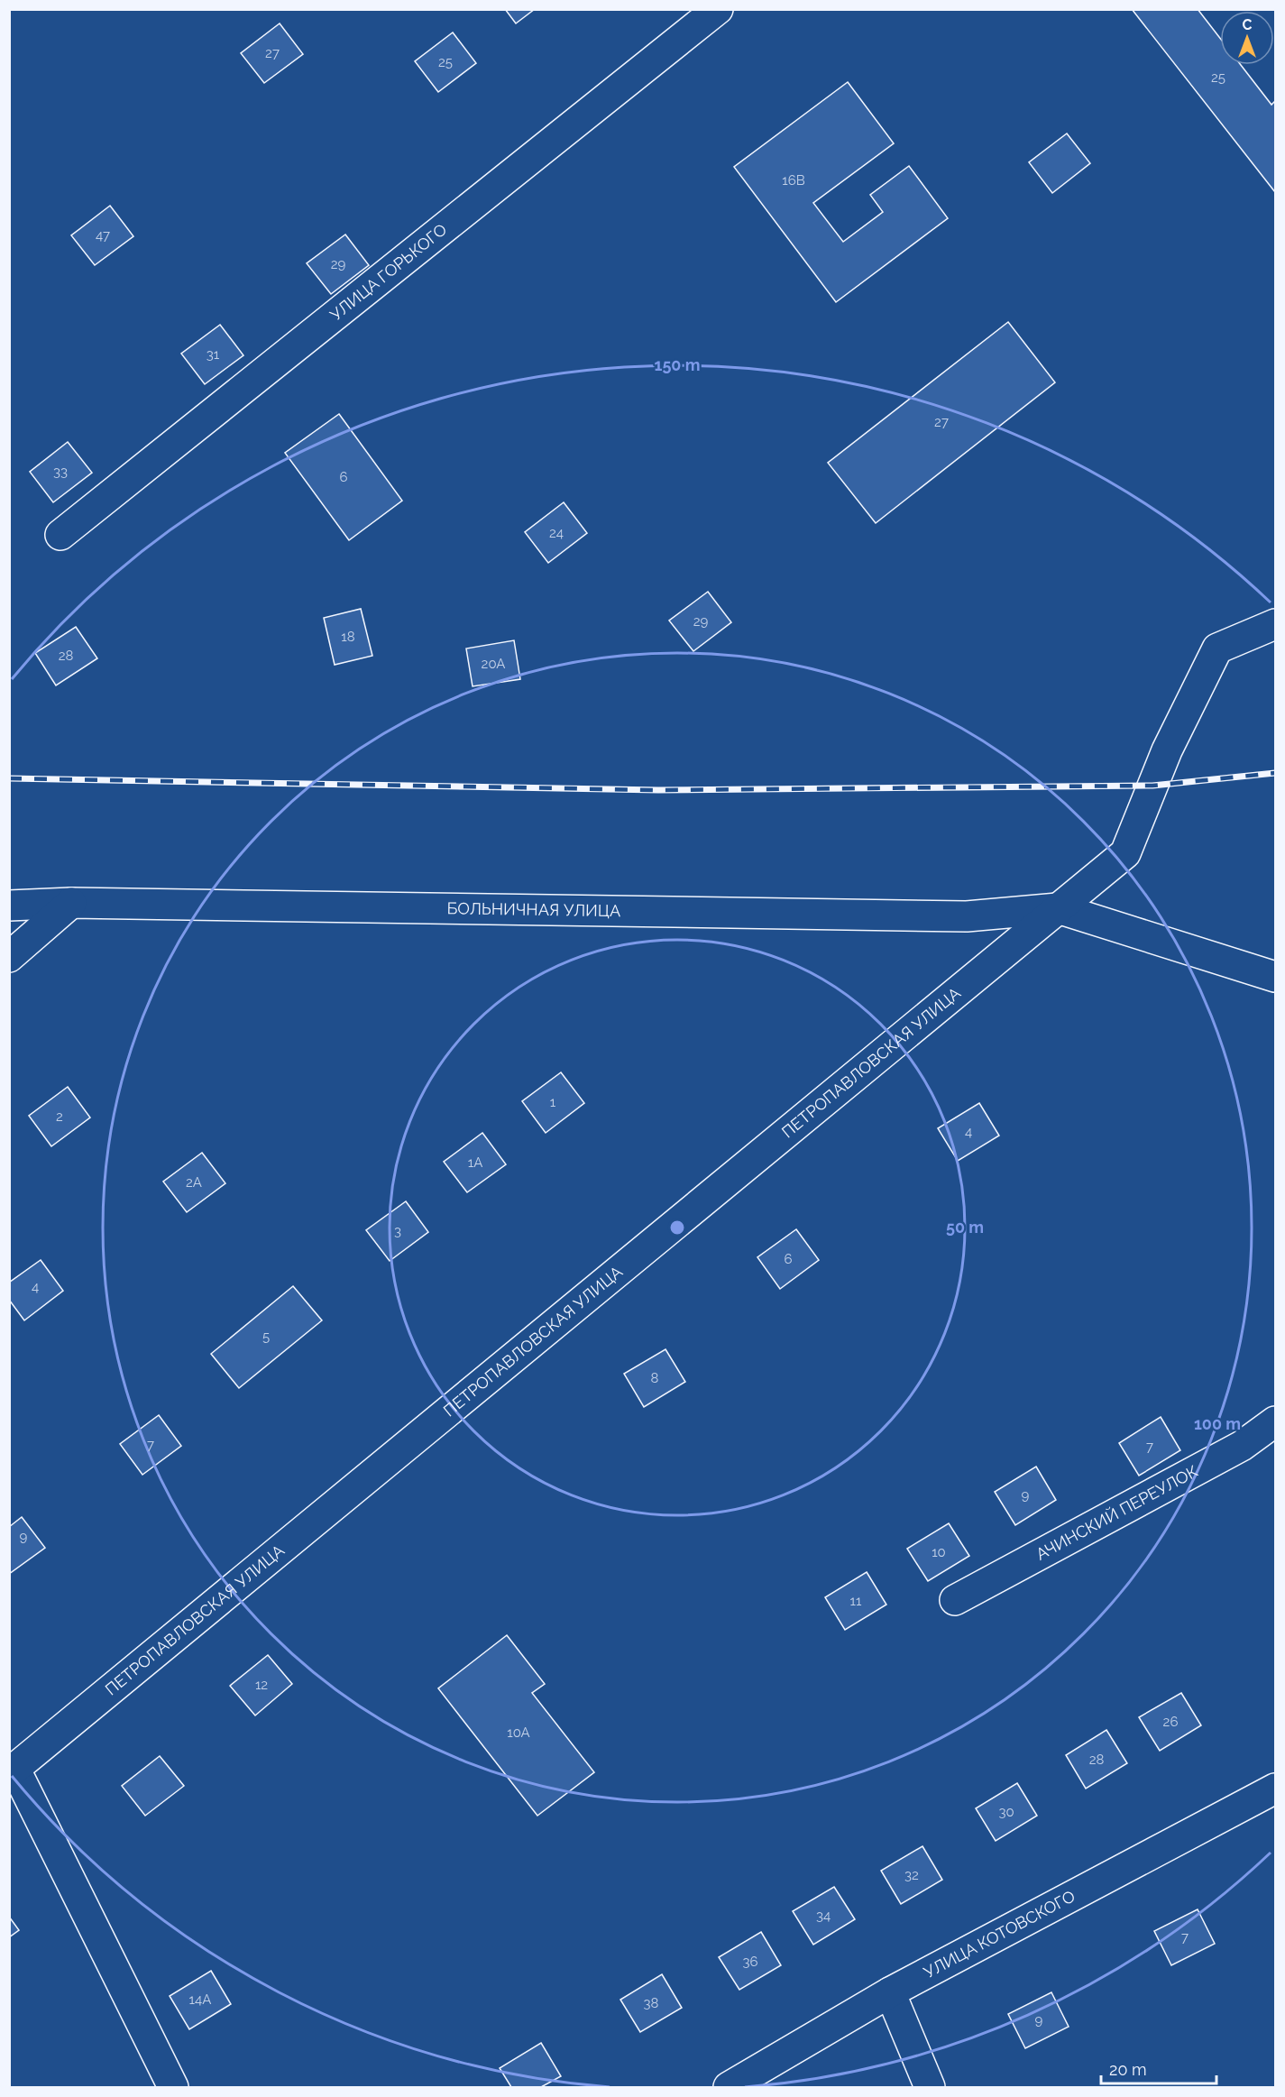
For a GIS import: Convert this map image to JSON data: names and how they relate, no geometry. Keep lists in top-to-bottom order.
{
  "streets": {
    "street": [
      "УЛИЦА ГОРЬКОГО",
      "БОЛЬНИЧНАЯ УЛИЦА",
      "ПЕТРОПАВЛОВСКАЯ УЛИЦА",
      "АЧИНСКИЙ ПЕРЕУЛОК",
      "УЛИЦА КОТОВСКОГО"
    ]
  },
  "crossings": [
    ["БОЛЬНИЧНАЯ УЛИЦА", "ПЕТРОПАВЛОВСКАЯ УЛИЦА"]
  ],
  "house_numbers": [
    "27",
    "25",
    "25",
    "16В",
    "47",
    "29",
    "31",
    "27",
    "33",
    "6",
    "24",
    "29",
    "18",
    "28",
    "20А",
    "1",
    "2",
    "4",
    "1А",
    "2А",
    "3",
    "6",
    "4",
    "5",
    "8",
    "7",
    "7",
    "9",
    "9",
    "10",
    "11",
    "12",
    "26",
    "10А",
    "28",
    "30",
    "32",
    "34",
    "7",
    "36",
    "14А",
    "38",
    "9"
  ],
  "scale_bar": "20 m",
  "north": "top",
  "rings": ["150 m", "50 m", "100 m"]
}
